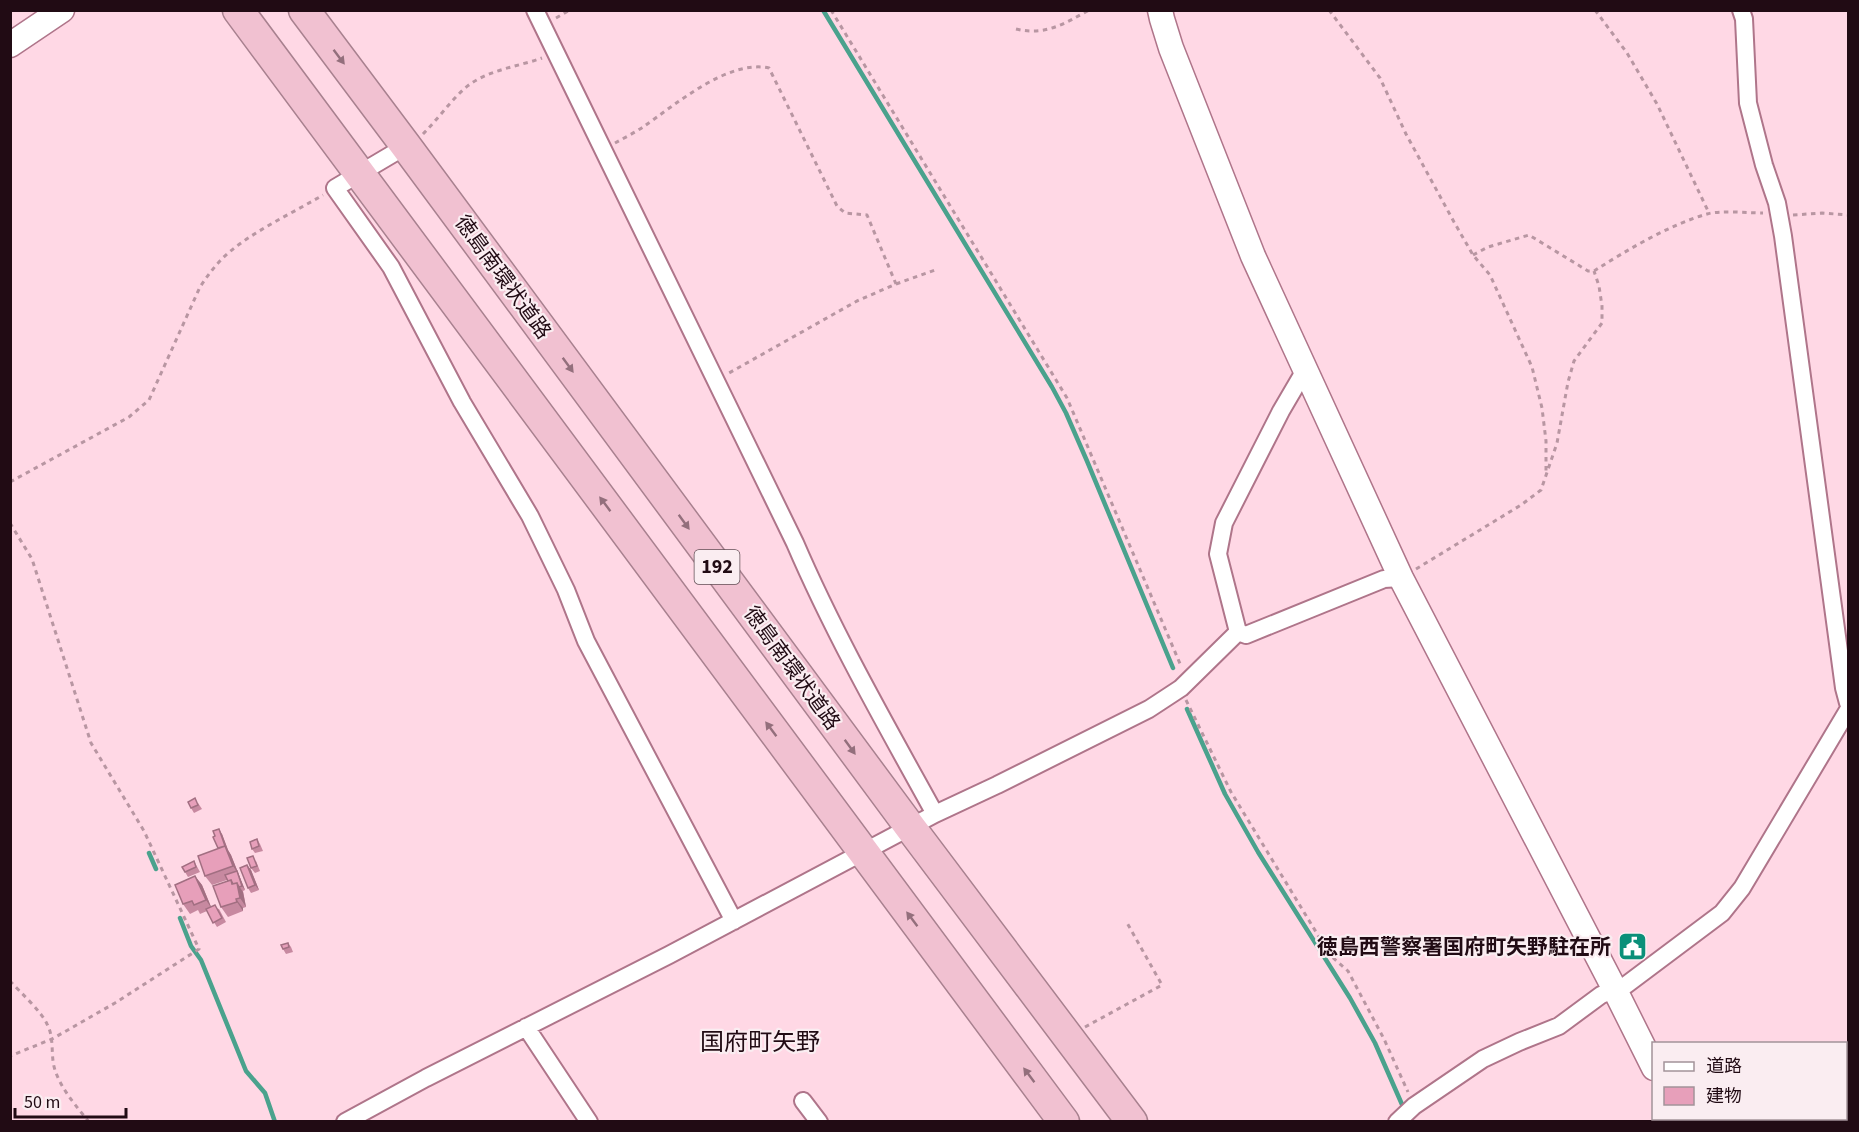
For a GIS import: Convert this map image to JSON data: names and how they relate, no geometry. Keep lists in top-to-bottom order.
{
  "streets": {
    "highway": ["徳島南環状道路", "192"]
  },
  "districts": ["国府町矢野"],
  "places": {
    "public building": ["徳島西警察署国府町矢野駐在所"]
  },
  "legend": ["道路", "建物"],
  "scale_bar": "50 m"
}
